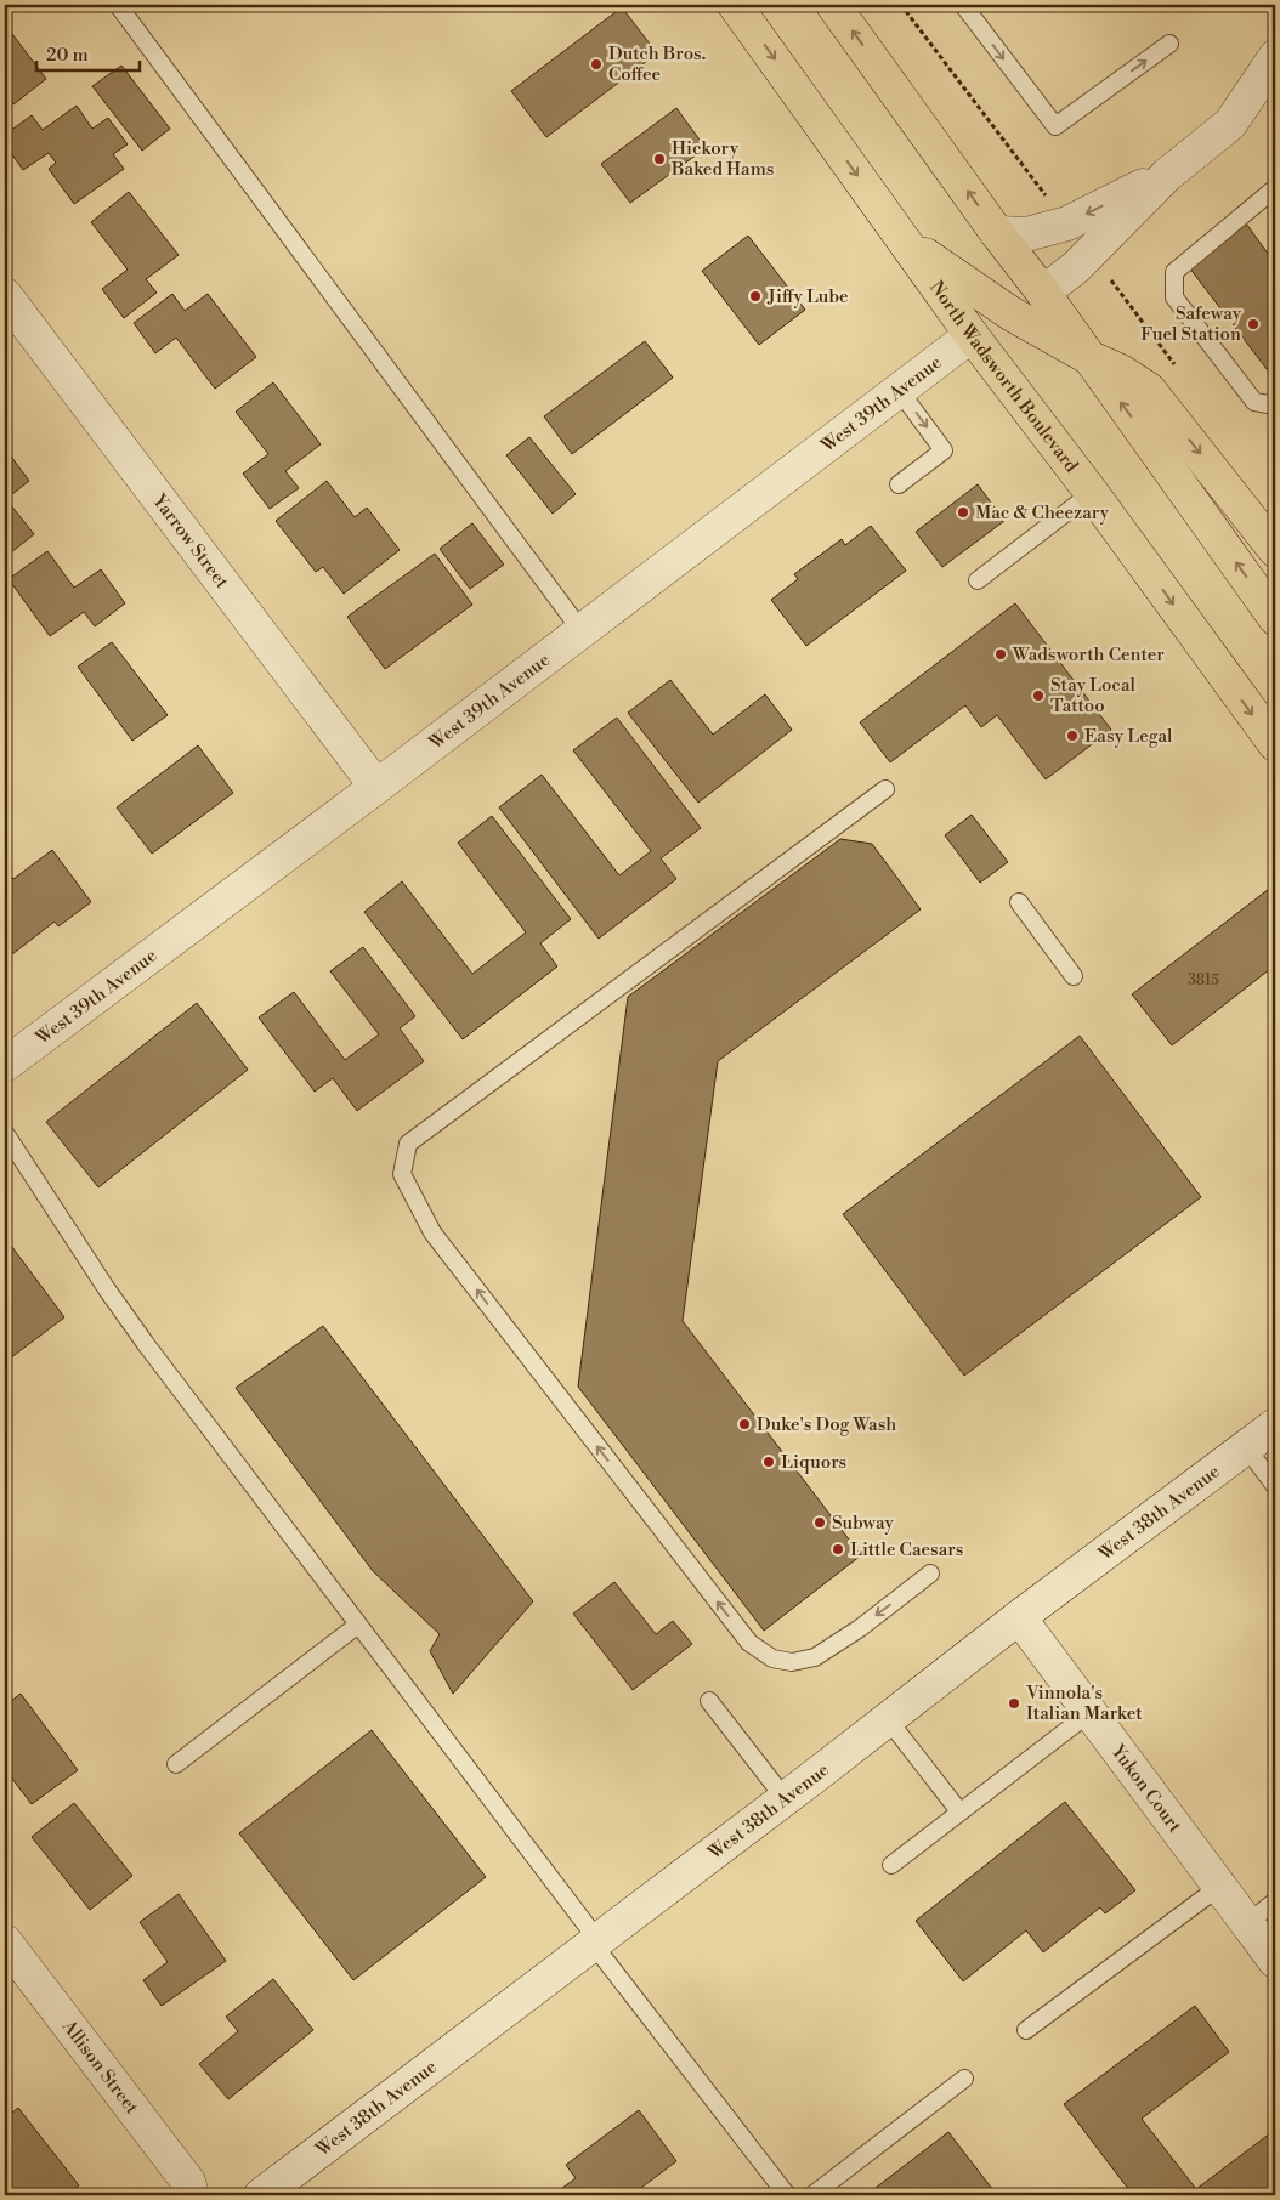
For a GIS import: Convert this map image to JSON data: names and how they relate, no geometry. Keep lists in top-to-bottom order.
{
  "streets": {
    "main road": ["North Wadsworth Boulevard"],
    "street": [
      "West 39th Avenue",
      "Yarrow Street",
      "West 38th Avenue",
      "Yukon Court",
      "Allison Street"
    ]
  },
  "crossings": [
    ["North Wadsworth Boulevard", "West 39th Avenue"],
    ["West 39th Avenue", "Yarrow Street"],
    ["West 38th Avenue", "Yukon Court"]
  ],
  "places": [
    "Dutch Bros. Coffee",
    "Hickory Baked Hams",
    "Jiffy Lube",
    "Safeway Fuel Station",
    "Mac & Cheezary",
    "Wadsworth Center",
    "Stay Local Tattoo",
    "Easy Legal",
    "Duke's Dog Wash",
    "Liquors",
    "Subway",
    "Little Caesars",
    "Vinnola's Italian Market"
  ],
  "house_numbers": ["3815"],
  "scale_bar": "20 m"
}
